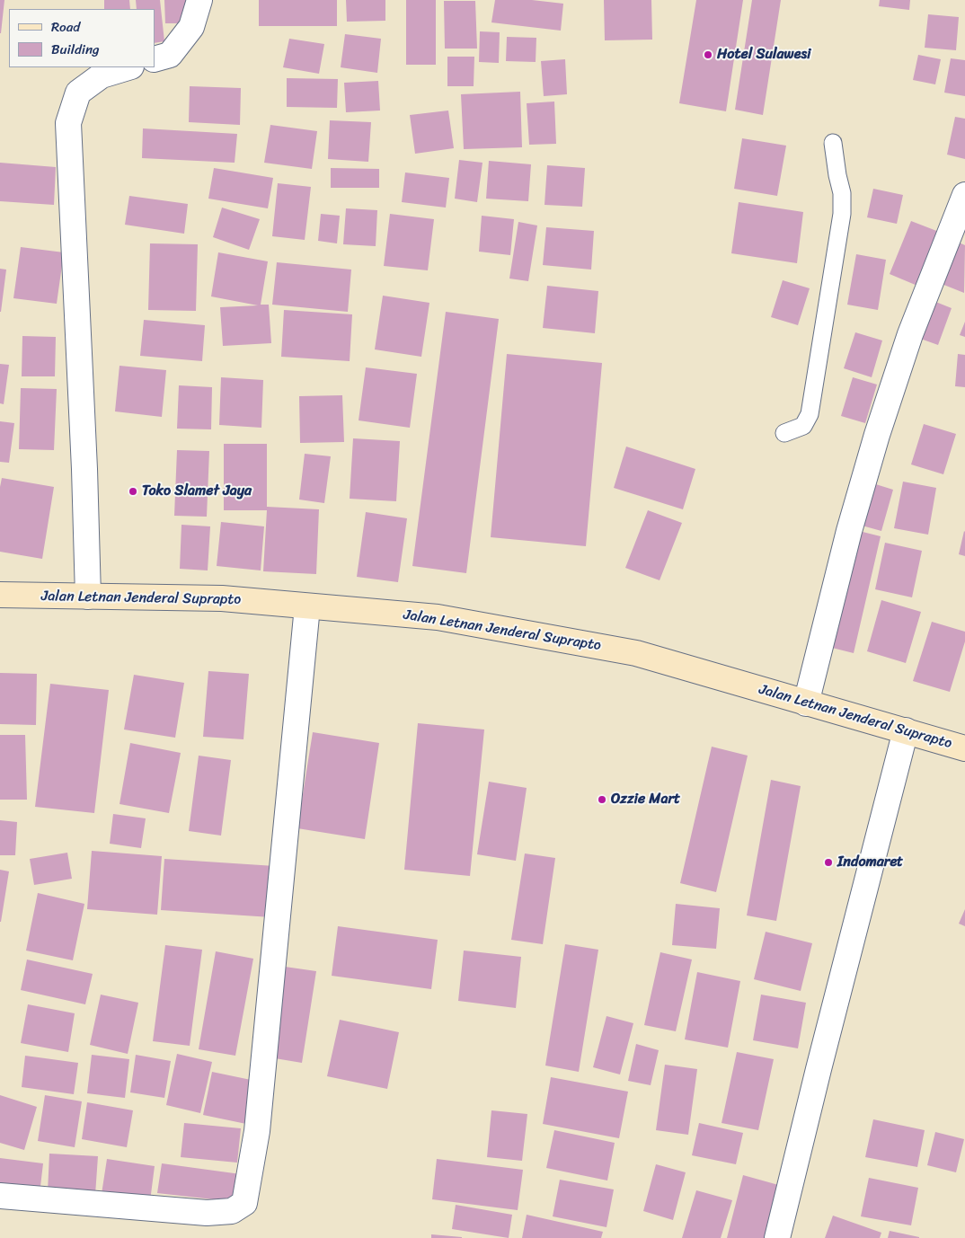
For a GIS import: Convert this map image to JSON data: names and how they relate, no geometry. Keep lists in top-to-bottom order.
{
  "streets": {
    "main road": ["Jalan Letnan Jenderal Suprapto"]
  },
  "places": [
    "Hotel Sulawesi",
    "Toko Slamet Jaya",
    "Ozzie Mart",
    "Indomaret"
  ],
  "legend": ["Road", "Building"]
}
